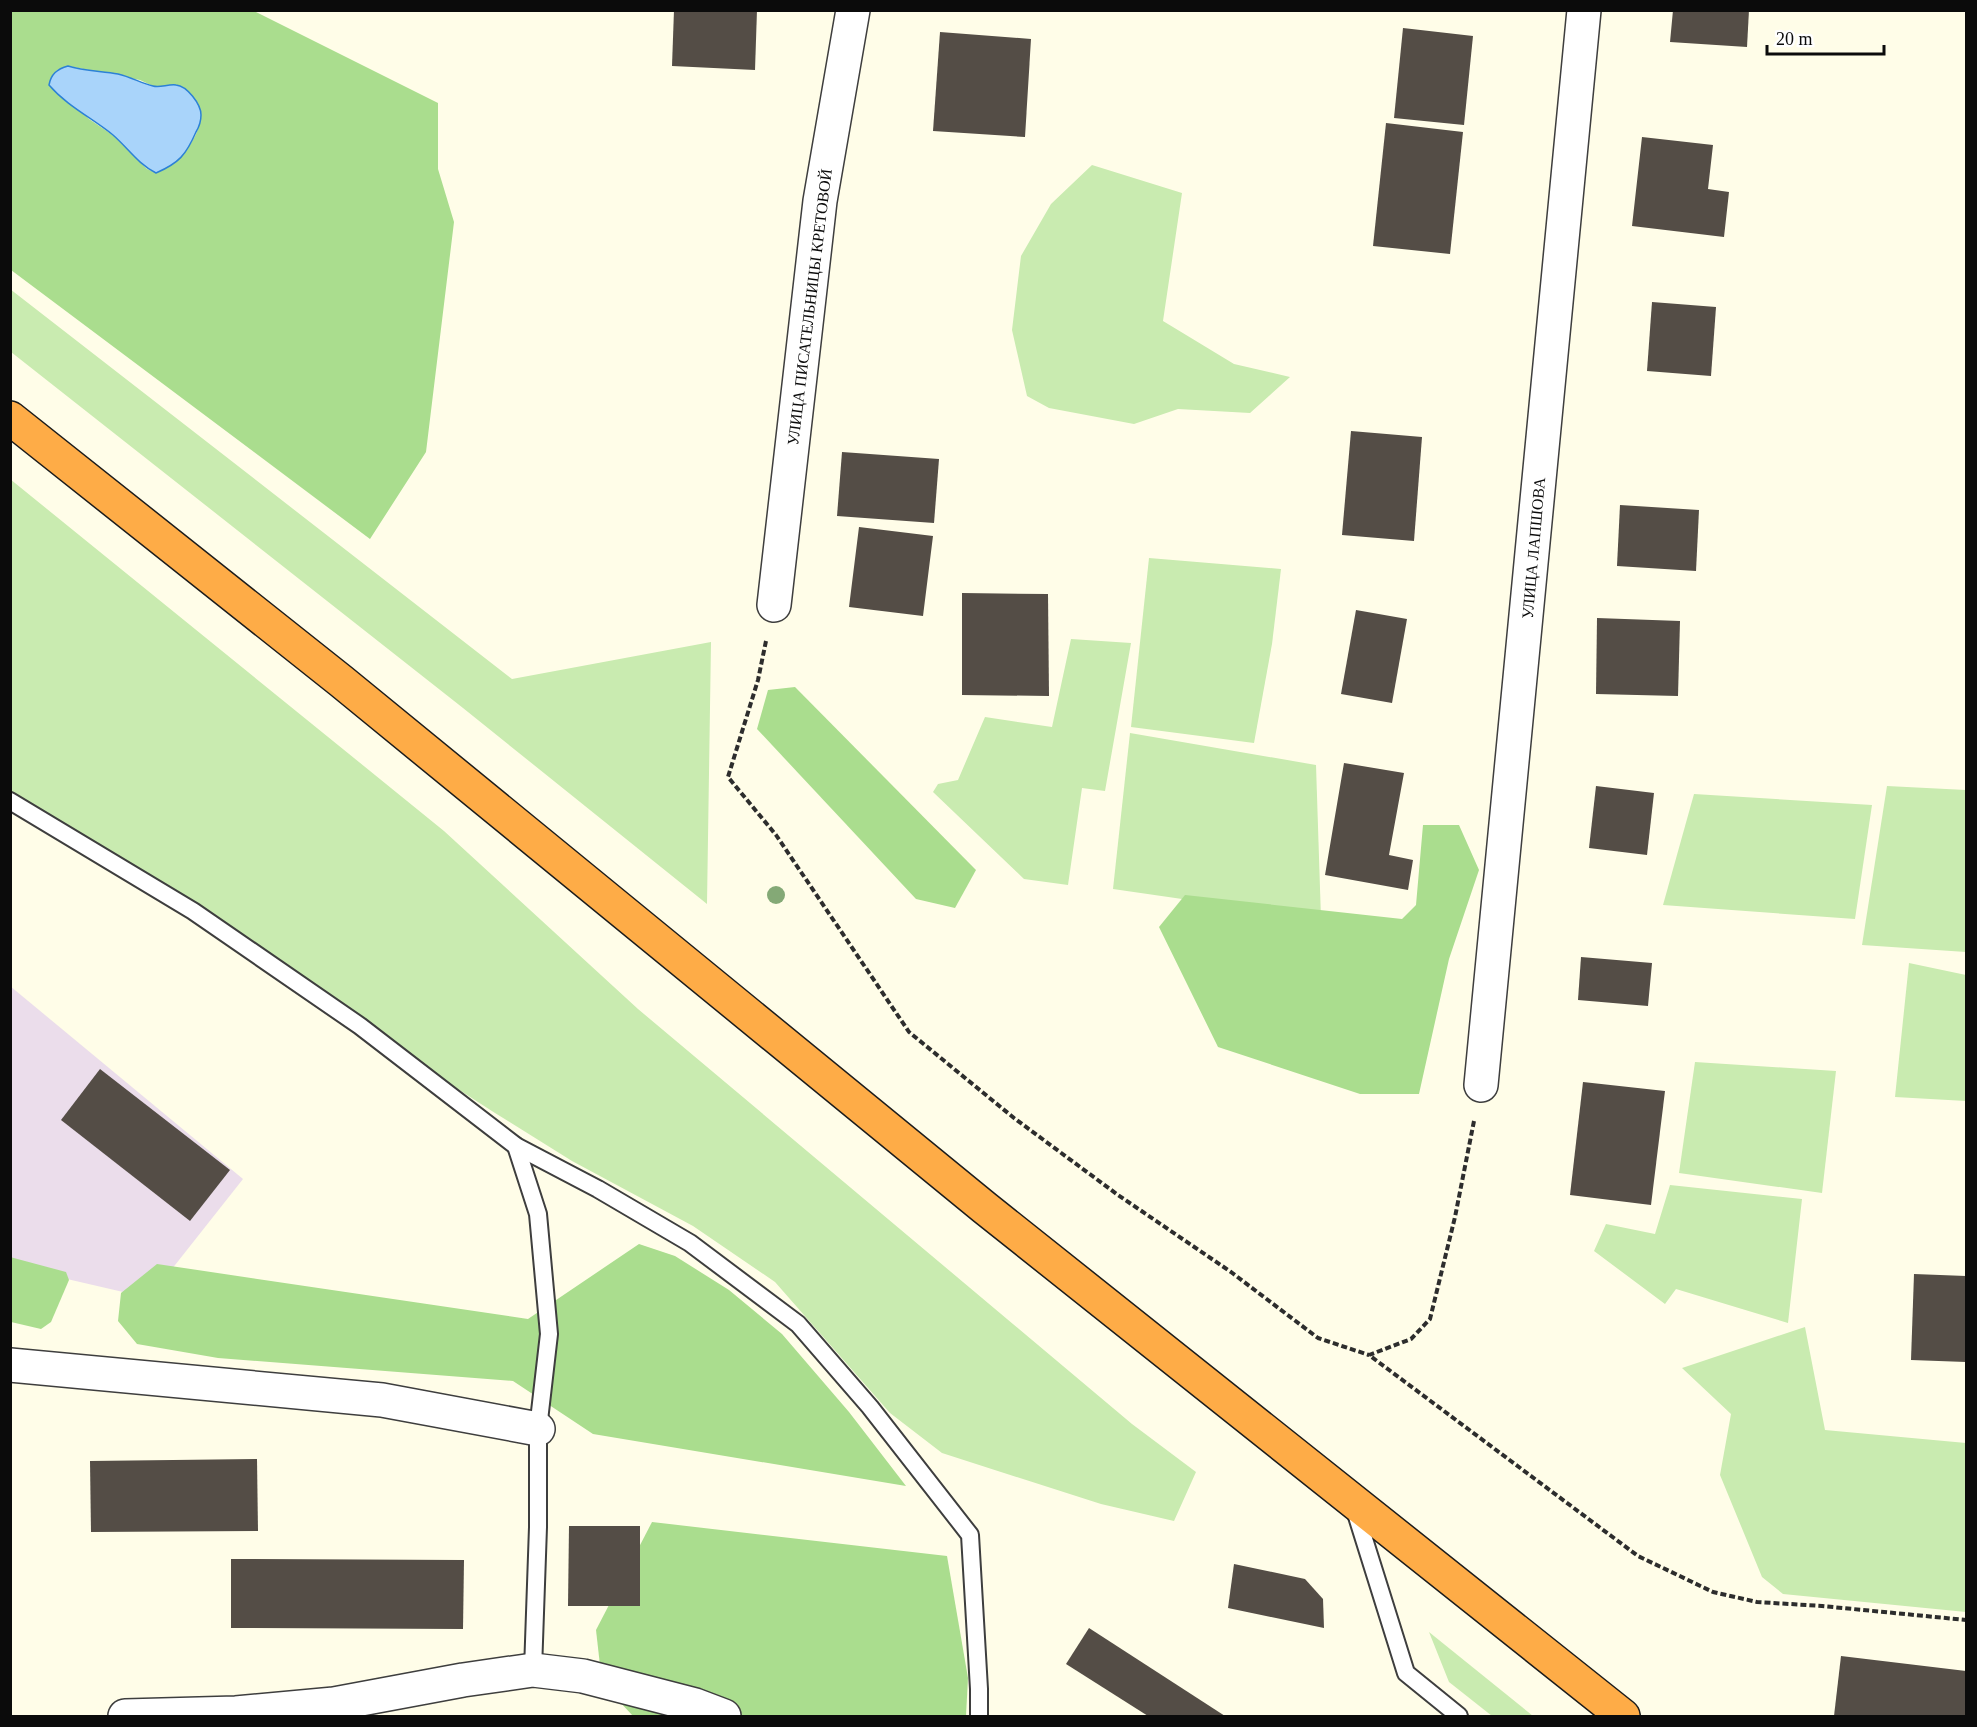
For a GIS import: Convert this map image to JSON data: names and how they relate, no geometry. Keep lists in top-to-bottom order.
{
  "streets": {
    "street": ["УЛИЦА ПИСАТЕЛЬНИЦЫ КРЕТОВОЙ", "УЛИЦА ЛАПШОВА"]
  },
  "scale_bar": "20 m"
}
